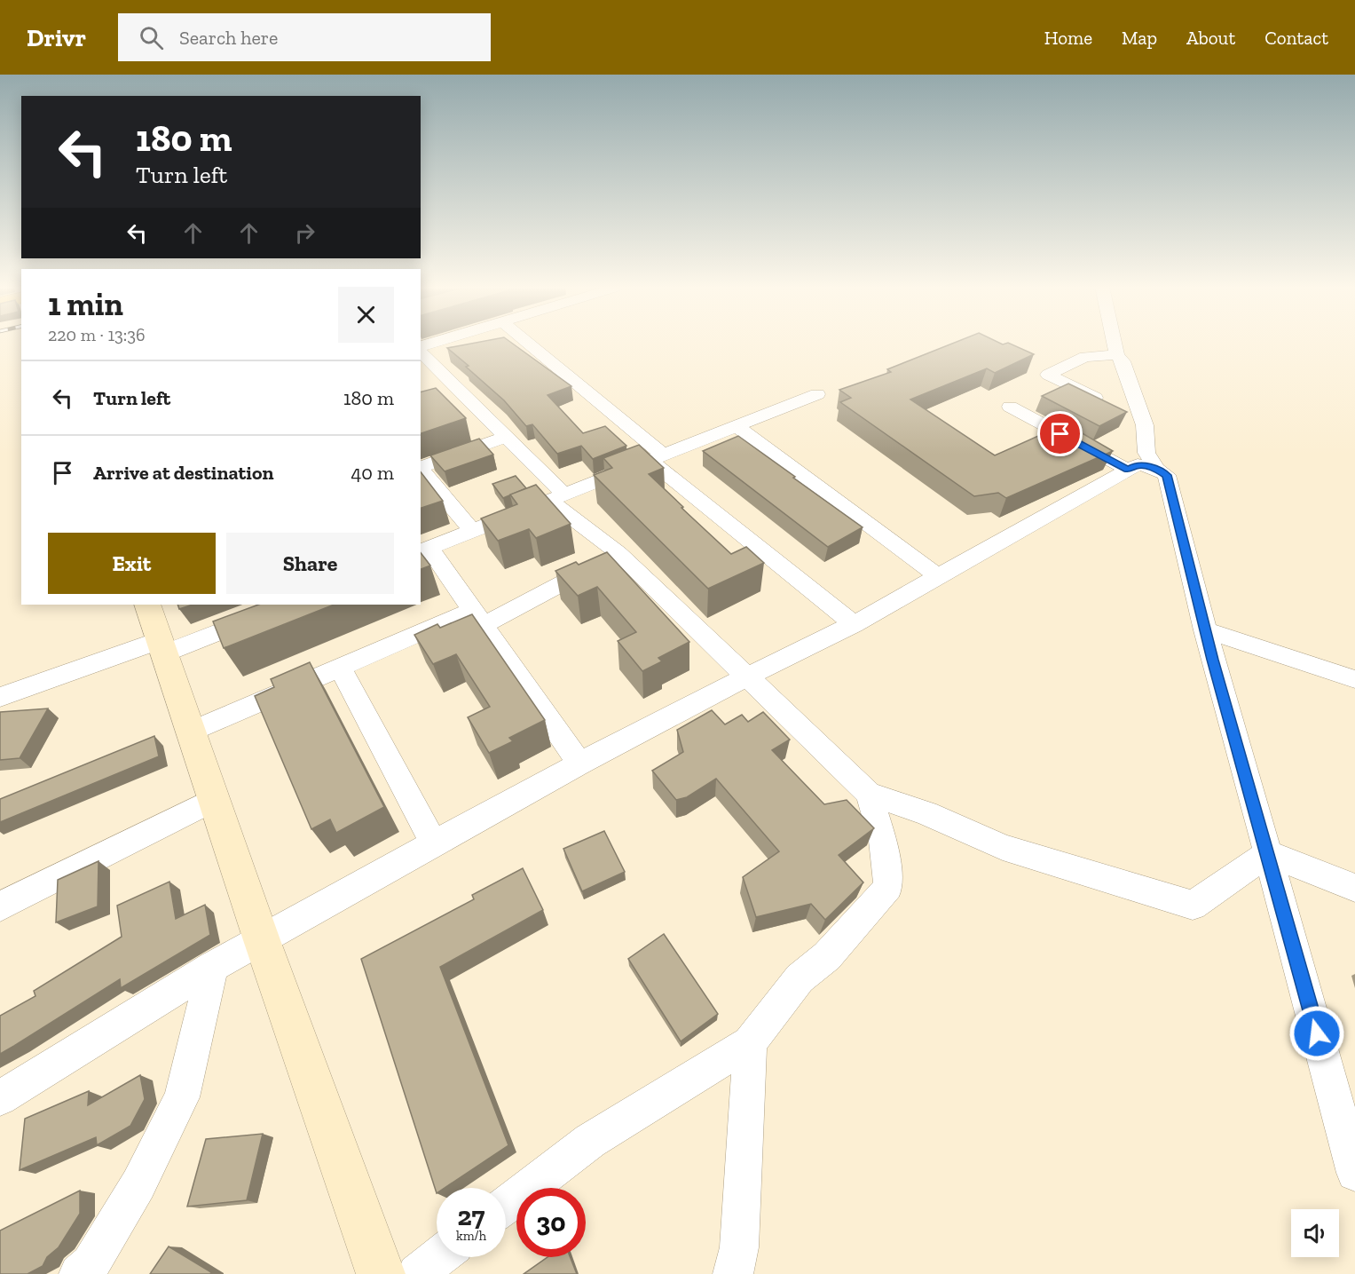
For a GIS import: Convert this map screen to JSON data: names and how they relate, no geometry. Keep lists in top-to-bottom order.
{
  "page": {
    "header": "Drivr",
    "search": "Search here",
    "nav": [
      "Home",
      "Map",
      "About",
      "Contact"
    ],
    "turn": ["180 m", "Turn left"],
    "heading": ["1 min", "220 m · 13:36"],
    "list": [
      {
        "name": "Turn left",
        "value": "180 m"
      },
      {
        "name": "Arrive at destination",
        "value": "40 m"
      }
    ],
    "buttons": ["Exit", "Share"],
    "speed": "27 km/h",
    "limit": "30"
  }
}
